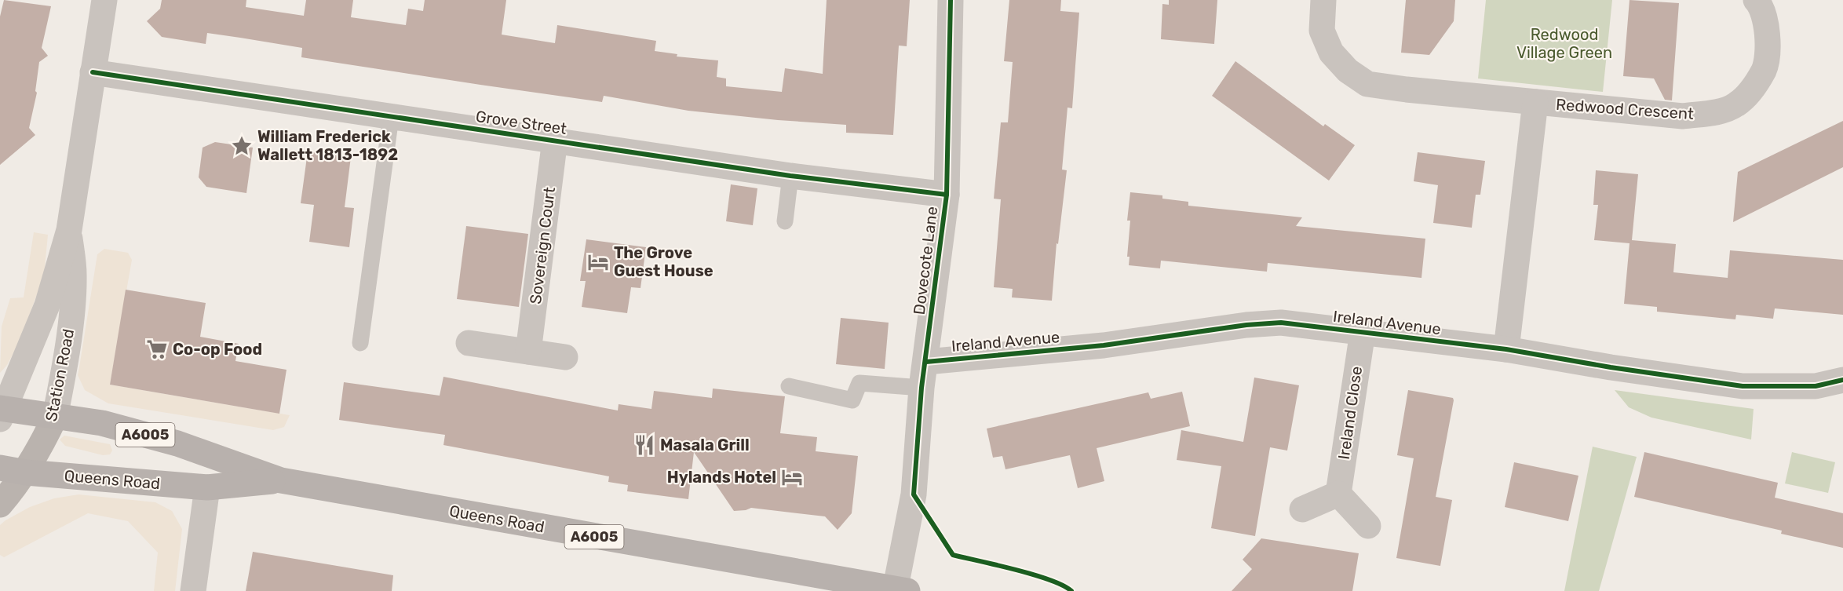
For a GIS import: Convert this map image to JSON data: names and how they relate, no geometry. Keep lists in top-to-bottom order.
{
  "streets": {
    "main road": ["Station Road", "A6005", "Queens Road"],
    "street": [
      "Redwood Crescent",
      "Grove Street",
      "Sovereign Court",
      "Dovecote Lane",
      "Ireland Avenue",
      "Ireland Close"
    ]
  },
  "crossings": [
    ["Redwood Crescent", "Ireland Avenue"],
    ["Grove Street", "Sovereign Court"],
    ["Grove Street", "Dovecote Lane"],
    ["Grove Street", "Station Road"],
    ["Dovecote Lane", "Ireland Avenue"],
    ["Dovecote Lane", "Queens Road"],
    ["Ireland Avenue", "Ireland Close"],
    ["Station Road", "Queens Road"]
  ],
  "parks": ["Redwood Village Green"],
  "places": {
    "place": ["William Frederick Wallett 1813-1892"],
    "hotel": ["The Grove Guest House", "Hylands Hotel"],
    "supermarket": ["Co-op Food"],
    "restaurant": ["Masala Grill"]
  }
}
